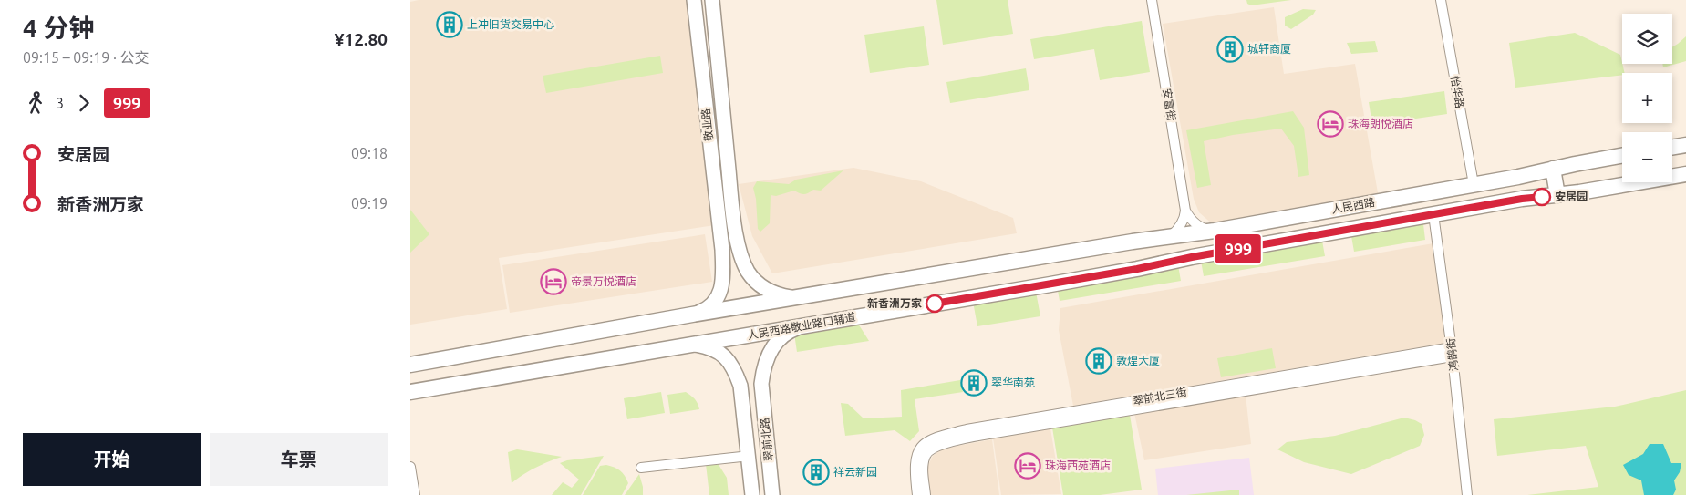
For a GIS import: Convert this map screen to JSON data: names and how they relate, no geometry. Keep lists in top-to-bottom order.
{
  "streets": {
    "main road": [
      "敬业路",
      "人民西路",
      "人民西路敬业路口辅道",
      "翠前北路"
    ],
    "street": [
      "怡华路",
      "安富街",
      "鸿鹄街",
      "翠前北三街"
    ]
  },
  "crossings": [
    ["怡华路", "人民西路"],
    ["人民西路", "人民西路敬业路口辅道"],
    ["人民西路", "鸿鹄街"],
    ["人民西路敬业路口辅道", "翠前北路"],
    ["鸿鹄街", "翠前北三街"]
  ],
  "places": {
    "building": [
      "上冲旧货交易中心",
      "城轩商厦",
      "敦煌大厦",
      "翠华南苑",
      "祥云新园"
    ],
    "hotel": ["珠海朗悦酒店", "帝景万悦酒店", "珠海西苑酒店"],
    "other": ["安居园", "新香洲万家"]
  },
  "lines": ["bus line 999"],
  "page": {
    "heading": ["4 分钟", "09:15 – 09:19 · 公交", "¥12.80"],
    "on_map": "999",
    "map_buttons": ["+", "−"],
    "legs": ["3", "999"],
    "list": [
      {
        "name": "安居园",
        "value": "09:18"
      },
      {
        "name": "新香洲万家",
        "value": "09:19"
      }
    ],
    "buttons": ["开始", "车票"]
  }
}
